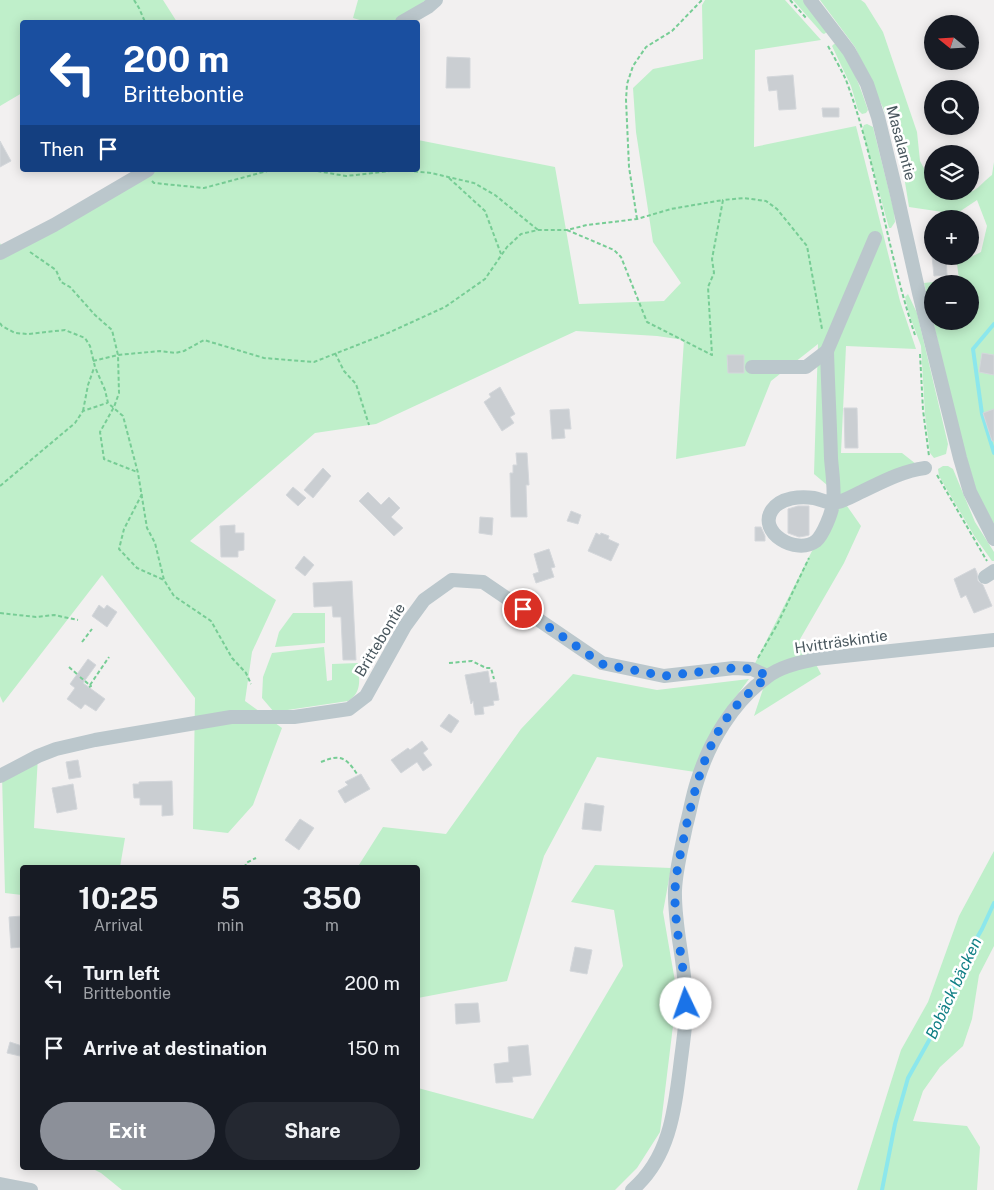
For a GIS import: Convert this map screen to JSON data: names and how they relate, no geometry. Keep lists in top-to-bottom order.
{
  "streets": {
    "street": ["Masalantie", "Brittebontie", "Hvitträskintie"]
  },
  "crossings": [
    ["Brittebontie", "Hvitträskintie"]
  ],
  "water": ["Bobäck bäcken"],
  "north": "left",
  "page": {
    "map_buttons": ["+", "−"],
    "turn": ["200 m", "Brittebontie"],
    "then": "Then",
    "eta": [
      "10:25",
      "Arrival",
      "5",
      "min",
      "350",
      "m"
    ],
    "list": [
      {
        "name": "Turn left",
        "note": "Brittebontie",
        "value": "200 m"
      },
      {
        "name": "Arrive at destination",
        "value": "150 m"
      }
    ],
    "buttons": ["Exit", "Share"]
  }
}
